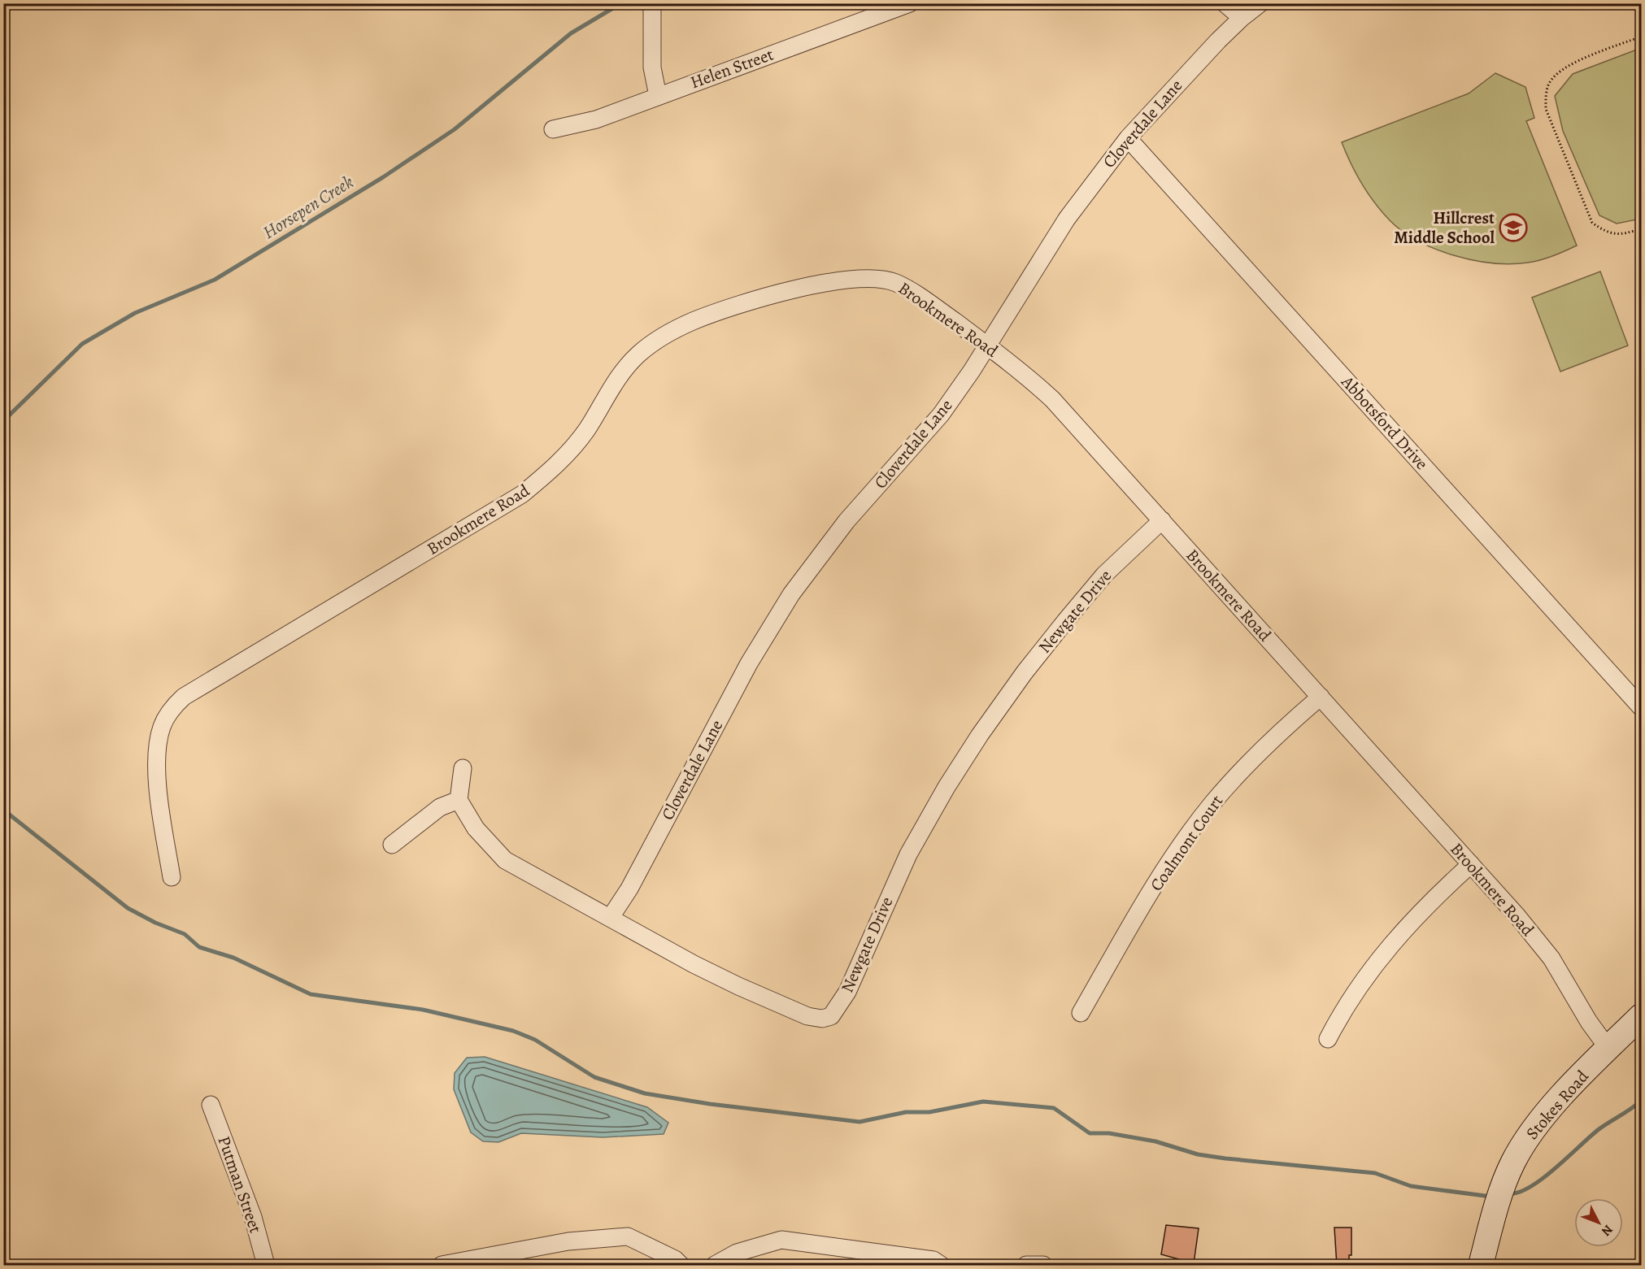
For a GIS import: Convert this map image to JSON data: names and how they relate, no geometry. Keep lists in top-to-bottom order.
{
  "streets": {
    "street": [
      "Helen Street",
      "Cloverdale Lane",
      "Brookmere Road",
      "Abbotsford Drive",
      "Newgate Drive",
      "Coalmont Court",
      "Stokes Road",
      "Putman Street"
    ]
  },
  "crossings": [
    ["Cloverdale Lane", "Brookmere Road"],
    ["Cloverdale Lane", "Abbotsford Drive"],
    ["Cloverdale Lane", "Newgate Drive"],
    ["Brookmere Road", "Newgate Drive"],
    ["Brookmere Road", "Coalmont Court"],
    ["Brookmere Road", "Stokes Road"]
  ],
  "water": ["Horsepen Creek"],
  "places": {
    "school or university": ["Hillcrest Middle School"]
  },
  "north": "bottom right"
}
